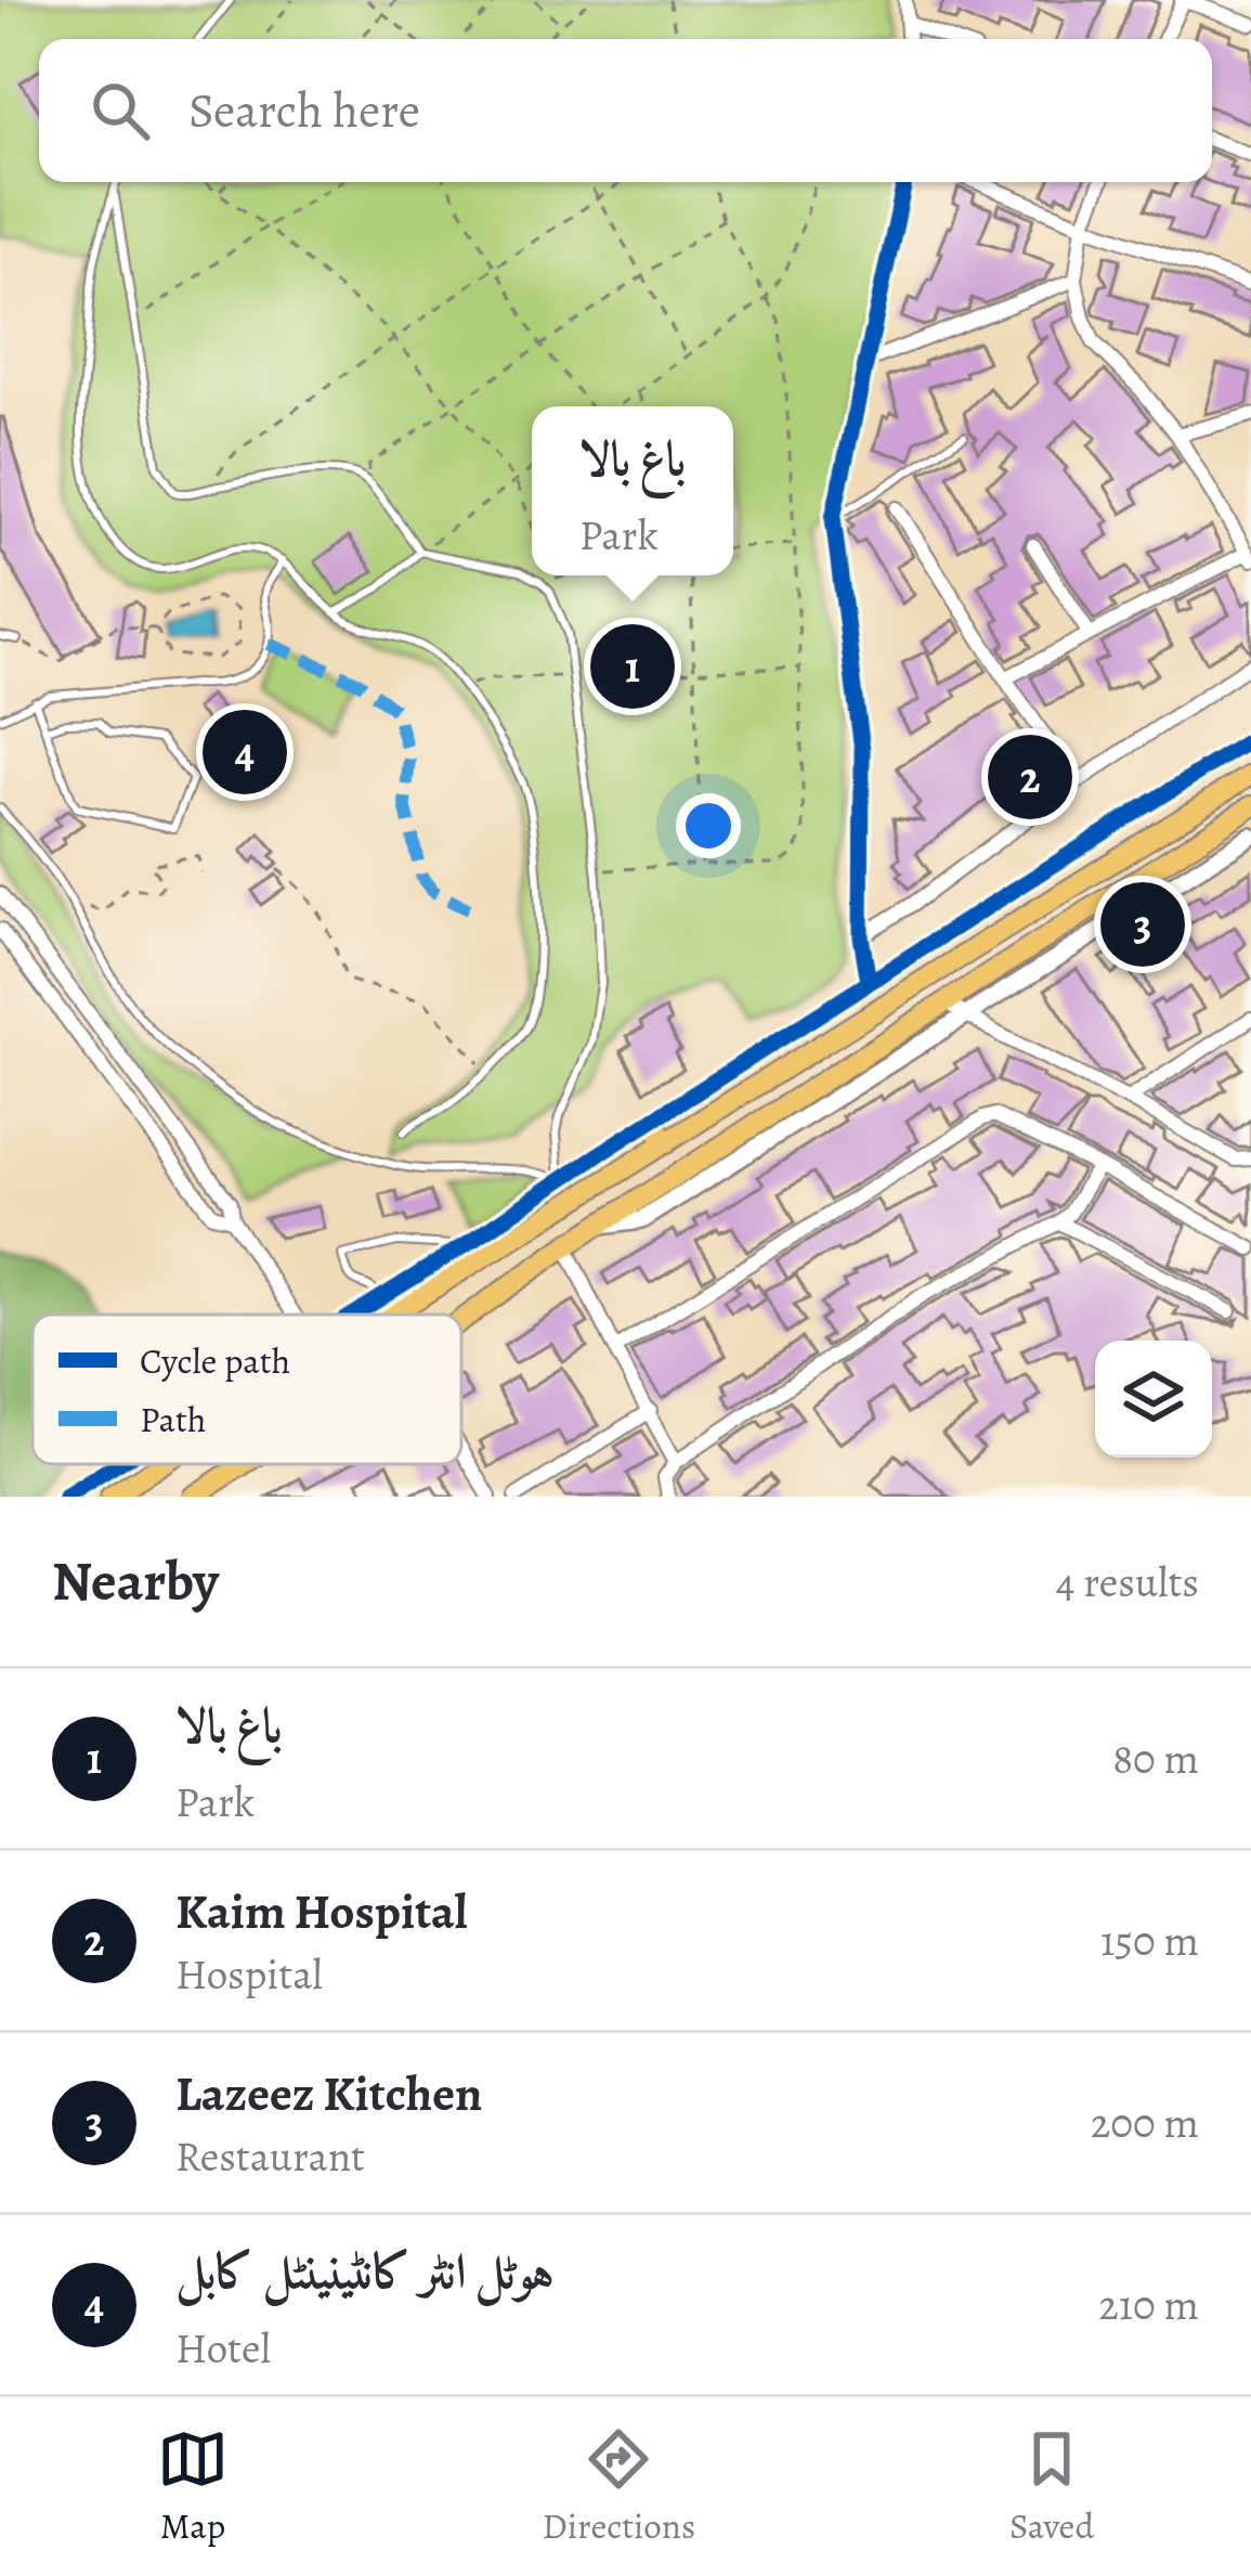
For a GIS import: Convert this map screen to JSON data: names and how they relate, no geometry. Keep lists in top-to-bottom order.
{
  "legend": ["Cycle path", "Path"],
  "page": {
    "search": "Search here",
    "popup": ["باغ بالا", "Park"],
    "pins": [
      "1",
      "4",
      "2",
      "3"
    ],
    "heading": ["Nearby", "4 results"],
    "list": [
      {
        "mark": "1",
        "name": "باغ بالا",
        "note": "Park",
        "value": "80 m"
      },
      {
        "mark": "2",
        "name": "Kaim Hospital",
        "note": "Hospital",
        "value": "150 m"
      },
      {
        "mark": "3",
        "name": "Lazeez Kitchen",
        "note": "Restaurant",
        "value": "200 m"
      },
      {
        "mark": "4",
        "name": "ہوٹل انٹر کانٹینینٹل کابل",
        "note": "Hotel",
        "value": "210 m"
      }
    ],
    "nav": ["Map", "Directions", "Saved"]
  }
}
